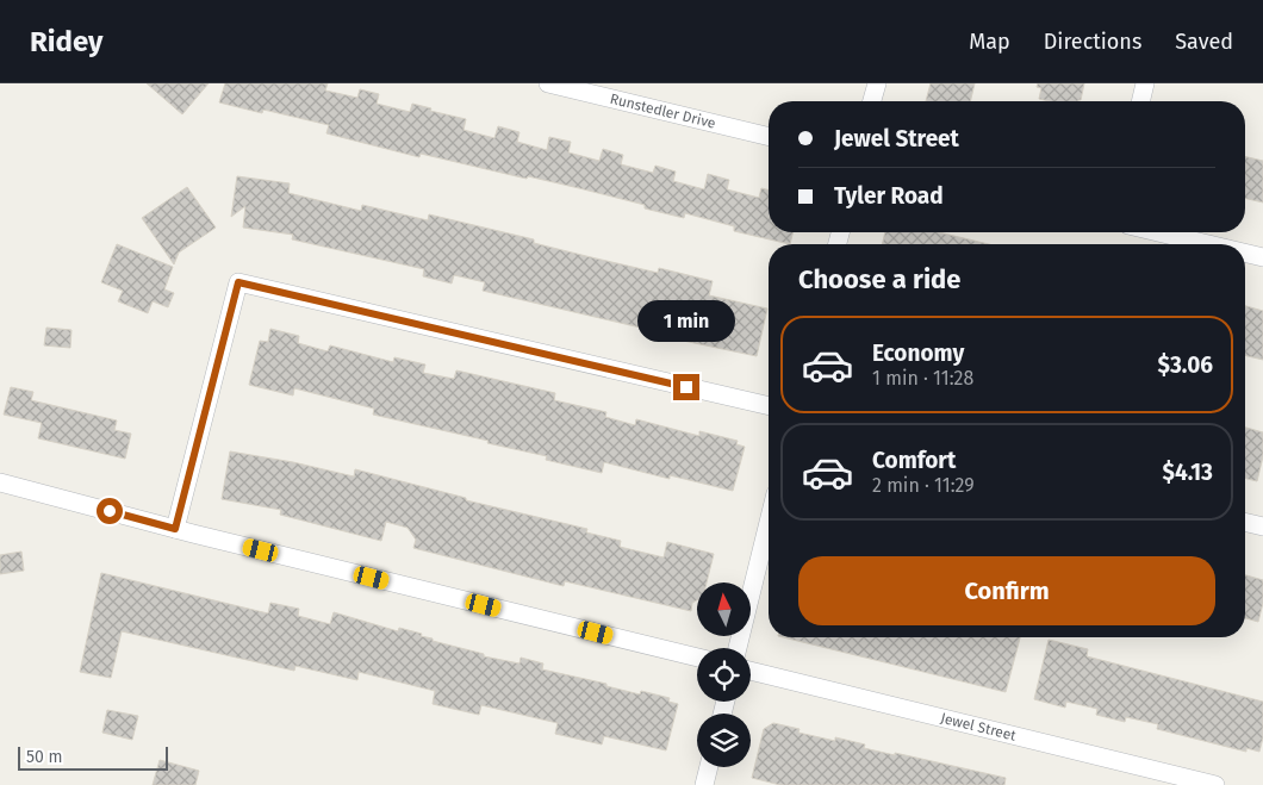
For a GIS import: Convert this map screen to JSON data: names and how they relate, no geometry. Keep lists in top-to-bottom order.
{
  "streets": {
    "street": ["Runstedler Drive", "Jewel Street"]
  },
  "scale_bar": "50 m",
  "north": "top",
  "page": {
    "header": "Ridey",
    "nav": ["Map", "Directions", "Saved"],
    "banner": ["Jewel Street", "Tyler Road"],
    "heading": "Choose a ride",
    "bubble": "1 min",
    "list": [
      {
        "name": "Economy",
        "note": "1 min · 11:28",
        "value": "$3.06"
      },
      {
        "name": "Comfort",
        "note": "2 min · 11:29",
        "value": "$4.13"
      }
    ],
    "buttons": "Confirm",
    "scale": "50 m"
  }
}
